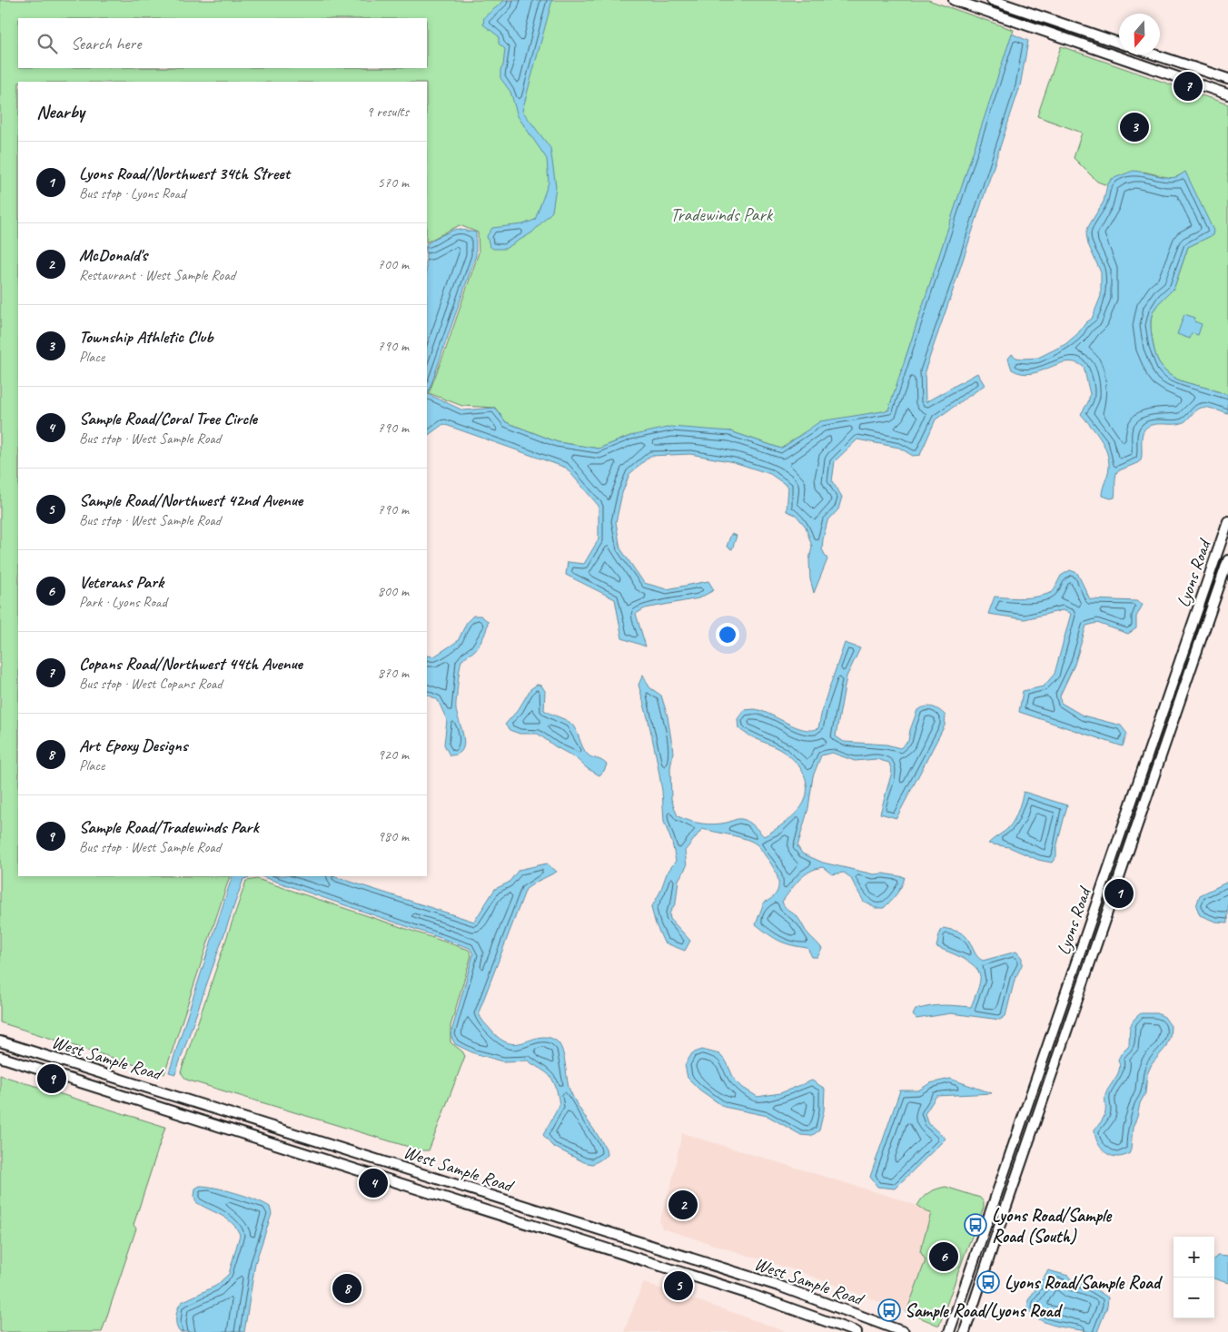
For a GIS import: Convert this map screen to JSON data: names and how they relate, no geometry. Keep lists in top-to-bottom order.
{
  "streets": {
    "main road": ["Lyons Road", "West Sample Road"]
  },
  "parks": ["Tradewinds Park"],
  "places": {
    "bus stop": ["Lyons Road/Sample Road (South)", "Lyons Road/Sample Road", "Sample Road/Lyons Road"]
  },
  "north": "bottom",
  "page": {
    "search": "Search here",
    "pins": [
      "7",
      "3",
      "1",
      "9",
      "4",
      "2",
      "6",
      "5",
      "8"
    ],
    "heading": ["Nearby", "9 results"],
    "list": [
      {
        "mark": "1",
        "name": "Lyons Road/Northwest 34th Street",
        "note": "Bus stop · Lyons Road",
        "value": "570 m"
      },
      {
        "mark": "2",
        "name": "McDonald's",
        "note": "Restaurant · West Sample Road",
        "value": "700 m"
      },
      {
        "mark": "3",
        "name": "Township Athletic Club",
        "note": "Place",
        "value": "790 m"
      },
      {
        "mark": "4",
        "name": "Sample Road/Coral Tree Circle",
        "note": "Bus stop · West Sample Road",
        "value": "790 m"
      },
      {
        "mark": "5",
        "name": "Sample Road/Northwest 42nd Avenue",
        "note": "Bus stop · West Sample Road",
        "value": "790 m"
      },
      {
        "mark": "6",
        "name": "Veterans Park",
        "note": "Park · Lyons Road",
        "value": "800 m"
      },
      {
        "mark": "7",
        "name": "Copans Road/Northwest 44th Avenue",
        "note": "Bus stop · West Copans Road",
        "value": "870 m"
      },
      {
        "mark": "8",
        "name": "Art Epoxy Designs",
        "note": "Place",
        "value": "920 m"
      },
      {
        "mark": "9",
        "name": "Sample Road/Tradewinds Park",
        "note": "Bus stop · West Sample Road",
        "value": "980 m"
      }
    ],
    "map_buttons": ["+", "−"]
  }
}
